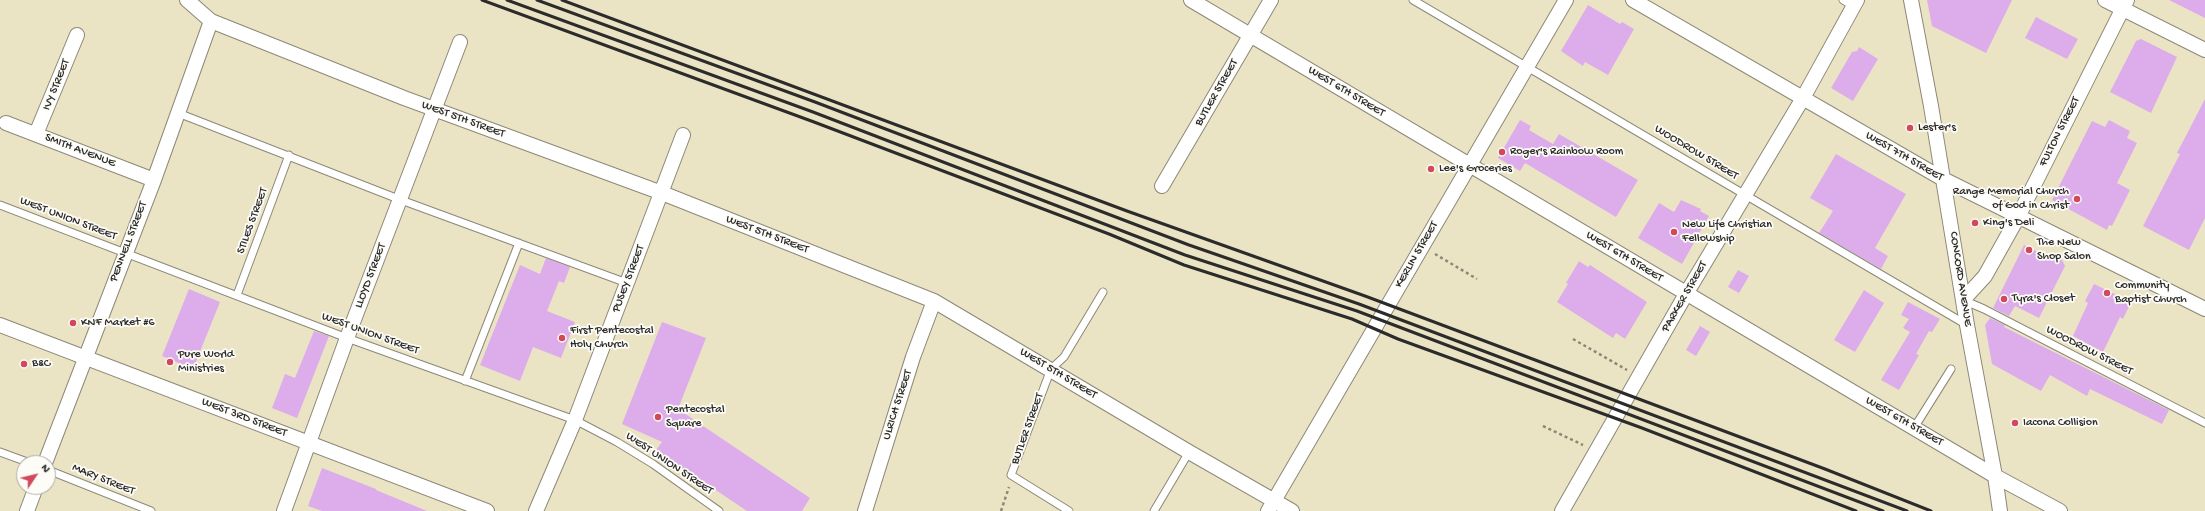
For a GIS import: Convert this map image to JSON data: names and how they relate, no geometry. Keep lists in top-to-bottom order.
{
  "streets": {
    "street": [
      "IVY STREET",
      "WEST 6TH STREET",
      "BUTLER STREET",
      "WEST 5TH STREET",
      "FULTON STREET",
      "SMITH AVENUE",
      "WEST 7TH STREET",
      "PENNELL STREET",
      "KERLIN STREET",
      "LLOYD STREET",
      "PUSEY STREET",
      "CONCORD AVENUE",
      "PARKER STREET",
      "ULRICH STREET",
      "WEST 3RD STREET"
    ],
    "lane": [
      "WOODROW STREET",
      "WEST UNION STREET",
      "STILES STREET",
      "MARY STREET"
    ]
  },
  "crossings": [
    ["IVY STREET", "SMITH AVENUE"],
    ["WEST 6TH STREET", "BUTLER STREET"],
    ["WEST 6TH STREET", "KERLIN STREET"],
    ["WEST 6TH STREET", "CONCORD AVENUE"],
    ["WEST 6TH STREET", "PARKER STREET"],
    ["BUTLER STREET", "WEST 5TH STREET"],
    ["WEST 5TH STREET", "PENNELL STREET"],
    ["WEST 5TH STREET", "KERLIN STREET"],
    ["WEST 5TH STREET", "LLOYD STREET"],
    ["WEST 5TH STREET", "PUSEY STREET"],
    ["WEST 5TH STREET", "ULRICH STREET"],
    ["FULTON STREET", "WOODROW STREET"],
    ["FULTON STREET", "WEST 7TH STREET"],
    ["FULTON STREET", "CONCORD AVENUE"],
    ["SMITH AVENUE", "PENNELL STREET"],
    ["WOODROW STREET", "KERLIN STREET"],
    ["WOODROW STREET", "CONCORD AVENUE"],
    ["WOODROW STREET", "PARKER STREET"],
    ["WEST 7TH STREET", "CONCORD AVENUE"],
    ["WEST 7TH STREET", "PARKER STREET"],
    ["WEST UNION STREET", "STILES STREET"],
    ["WEST UNION STREET", "PENNELL STREET"],
    ["WEST UNION STREET", "LLOYD STREET"],
    ["WEST UNION STREET", "PUSEY STREET"],
    ["PENNELL STREET", "WEST 3RD STREET"],
    ["LLOYD STREET", "WEST 3RD STREET"]
  ],
  "places": [
    "Lester's",
    "Roger's Rainbow Room",
    "Lee's Groceries",
    "Range Memorial Church of God in Christ",
    "King's Deli",
    "New Life Christian Fellowship",
    "The New Shop Salon",
    "Community Baptist Church",
    "Tyra's Closet",
    "KNF Market #6",
    "First Pentecostal Holy Church",
    "Pure World Ministries",
    "B&C",
    "Pentecostal Square",
    "Iacona Collision"
  ],
  "north": "top right"
}
